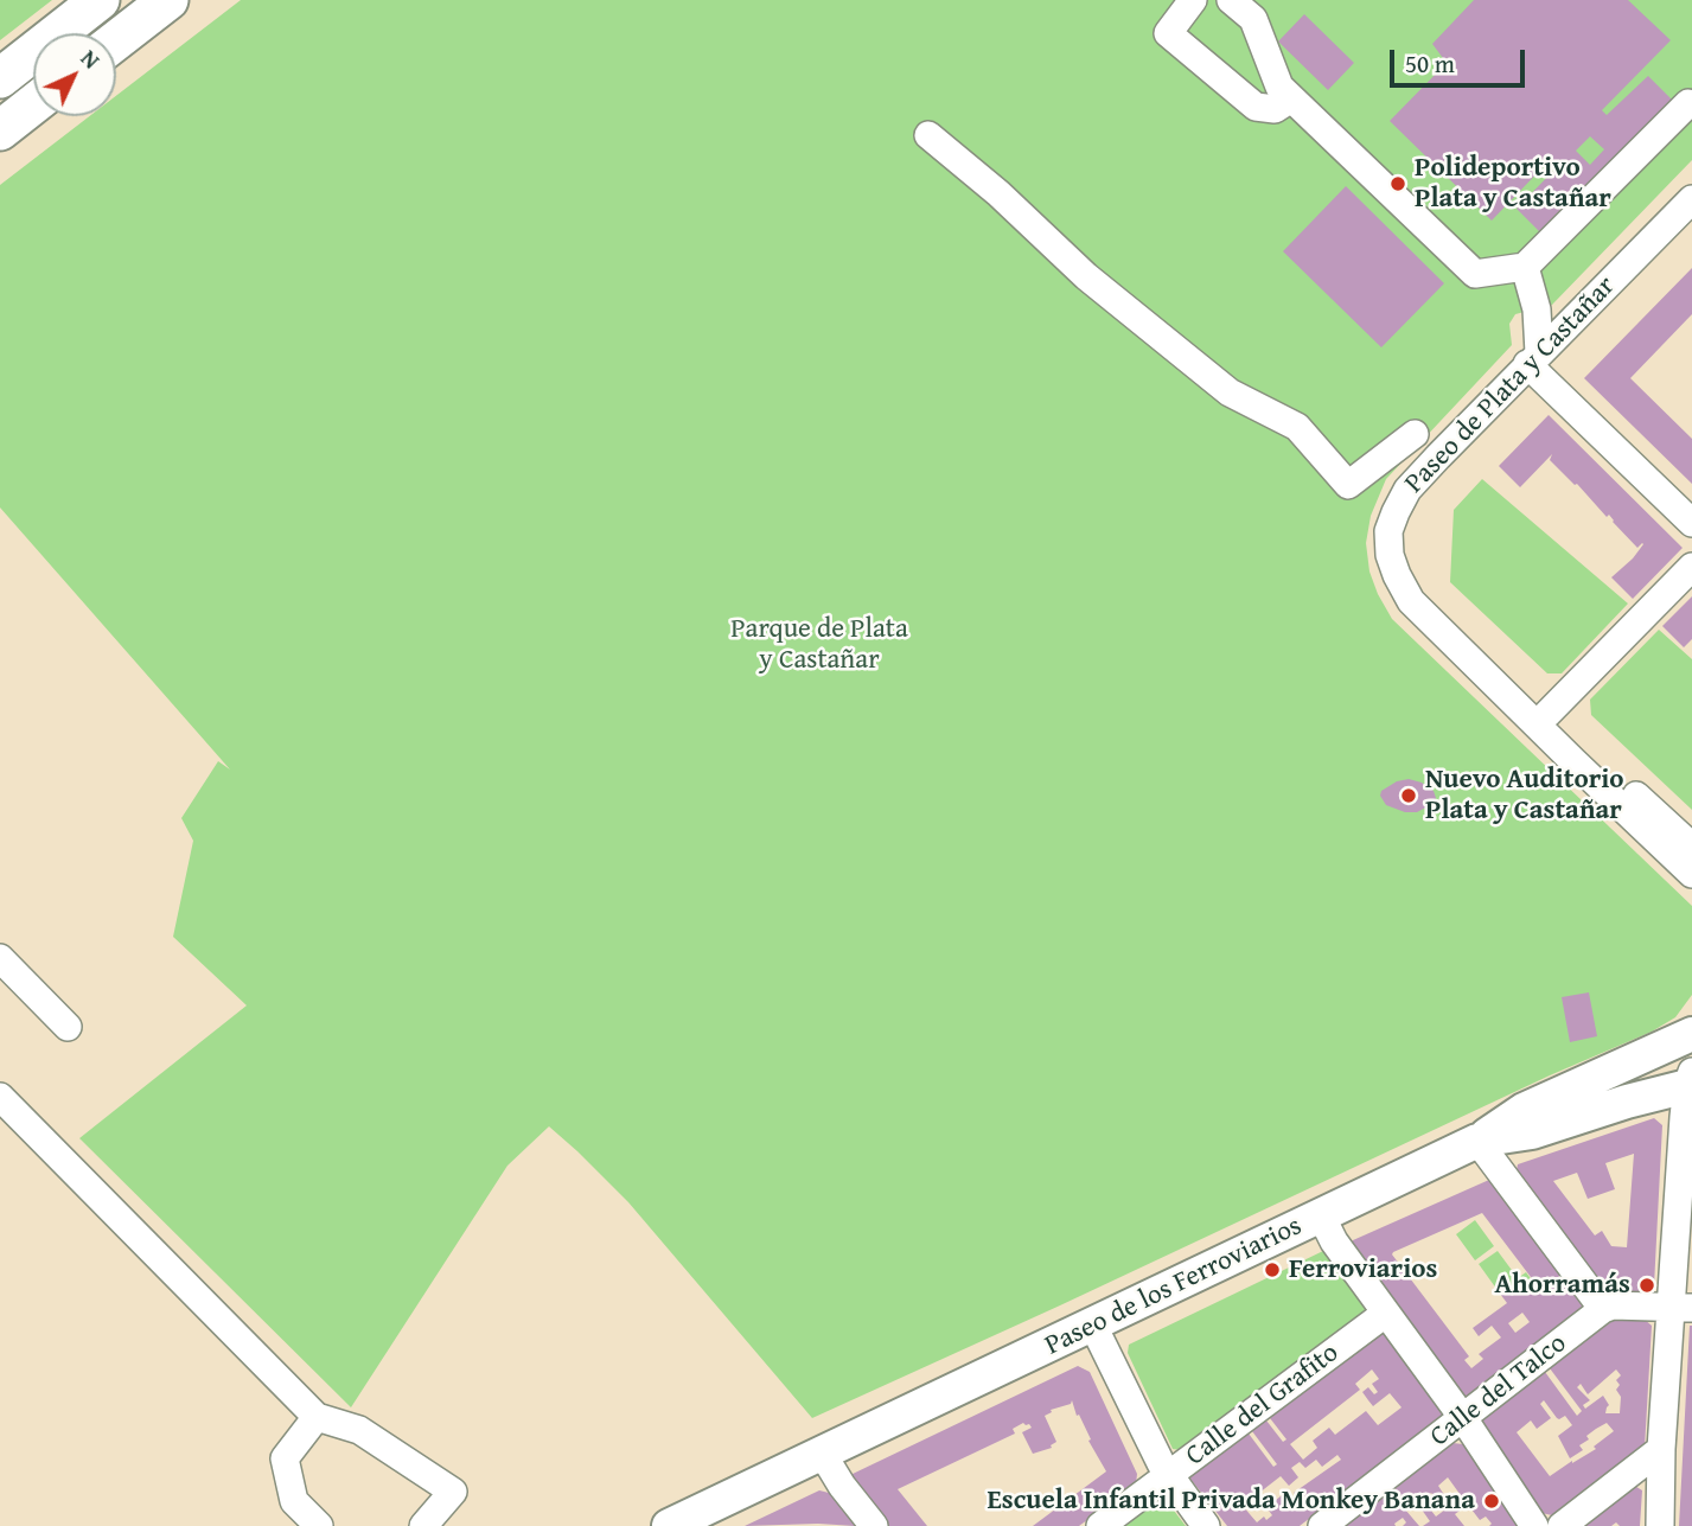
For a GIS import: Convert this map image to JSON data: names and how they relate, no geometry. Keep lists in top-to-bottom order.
{
  "streets": {
    "main road": ["Paseo de los Ferroviarios"],
    "street": ["Paseo de Plata y Castañar", "Calle del Talco", "Calle del Grafito"]
  },
  "parks": ["Parque de Plata y Castañar"],
  "places": [
    "Polideportivo Plata y Castañar",
    "Nuevo Auditorio Plata y Castañar",
    "Ferroviarios",
    "Ahorramás",
    "Escuela Infantil Privada Monkey Banana"
  ],
  "scale_bar": "50 m",
  "north": "top right"
}
